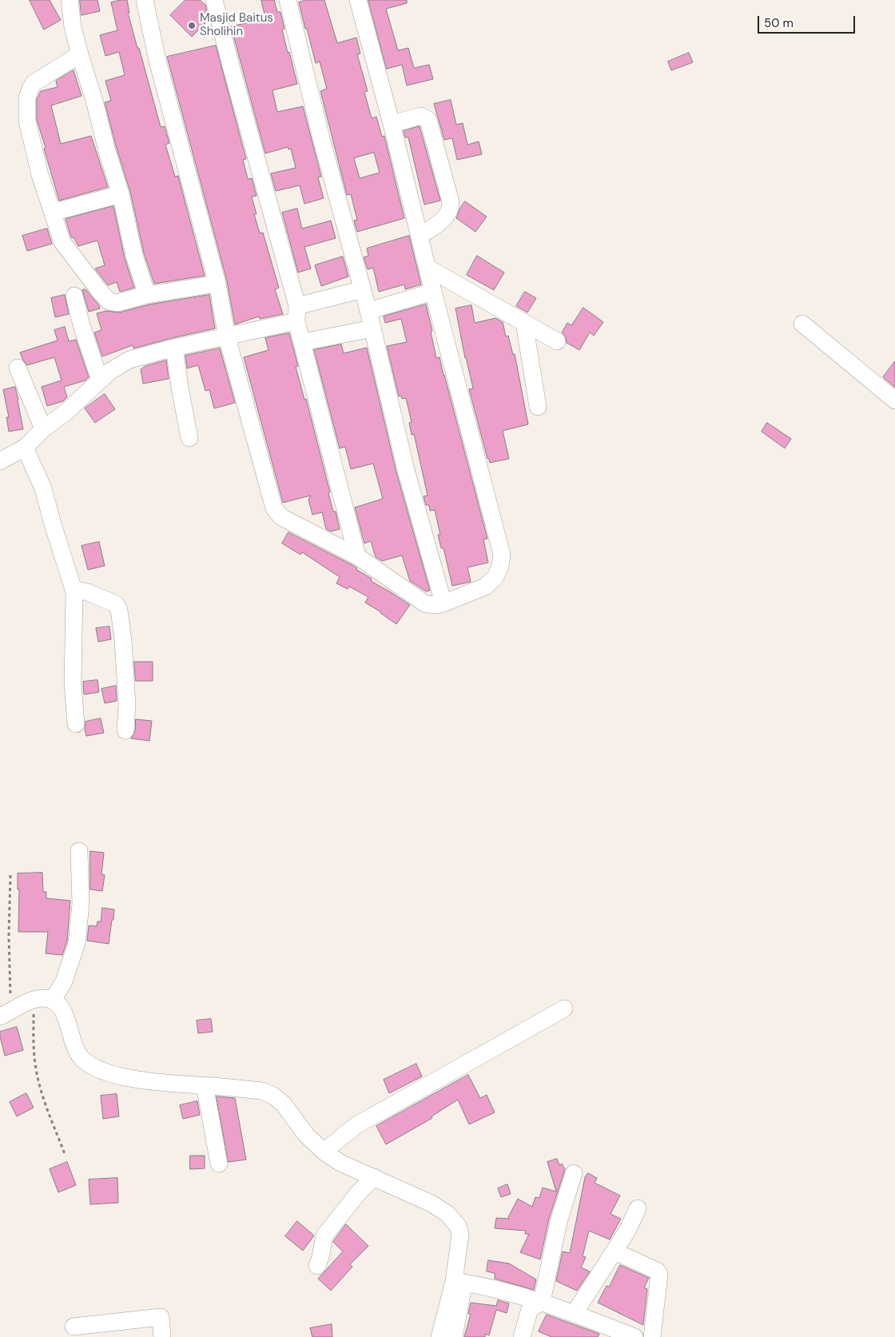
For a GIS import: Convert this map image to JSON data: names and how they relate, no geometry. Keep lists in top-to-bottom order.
{
  "places": ["Masjid Baitus Sholihin"],
  "scale_bar": "50 m"
}
